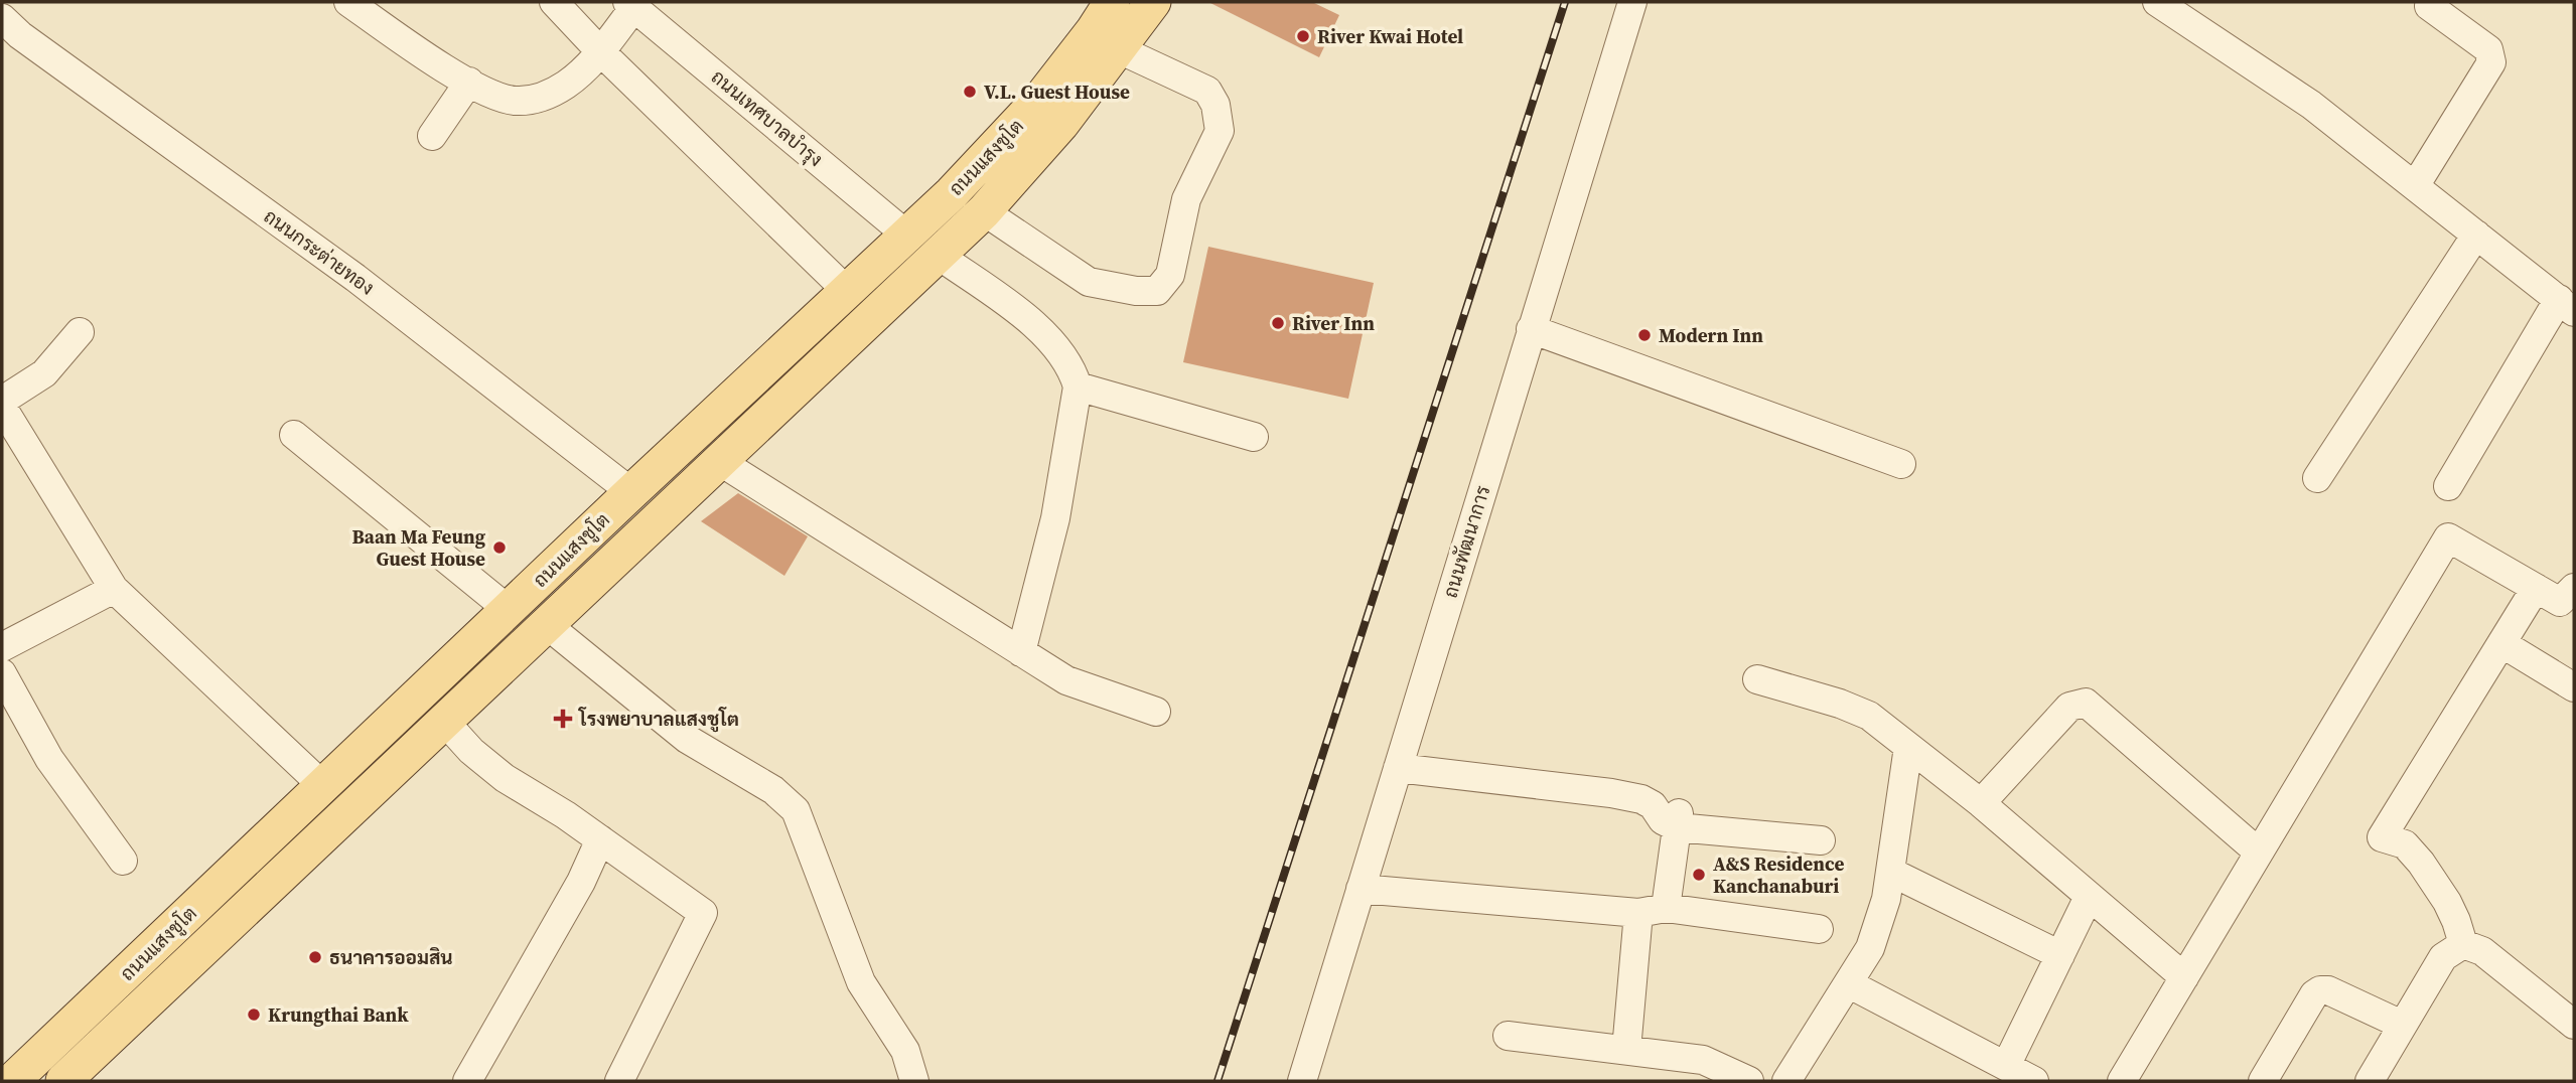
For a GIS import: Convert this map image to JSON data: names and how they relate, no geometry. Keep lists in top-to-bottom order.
{
  "streets": {
    "main road": ["ถนนแสงชูโต"],
    "street": ["ถนนเทศบาลบำรุง", "ถนนกระต่ายทอง", "ถนนพัฒนาการ"]
  },
  "crossings": [
    ["ถนนเทศบาลบำรุง", "ถนนแสงชูโต"],
    ["ถนนแสงชูโต", "ถนนกระต่ายทอง"]
  ],
  "places": {
    "other": [
      "River Kwai Hotel",
      "V.L. Guest House",
      "River Inn",
      "Modern Inn",
      "Baan Ma Feung Guest House",
      "A&S Residence Kanchanaburi",
      "ธนาคารออมสิน",
      "Krungthai Bank"
    ],
    "health": ["โรงพยาบาลแสงชูโต"]
  }
}
